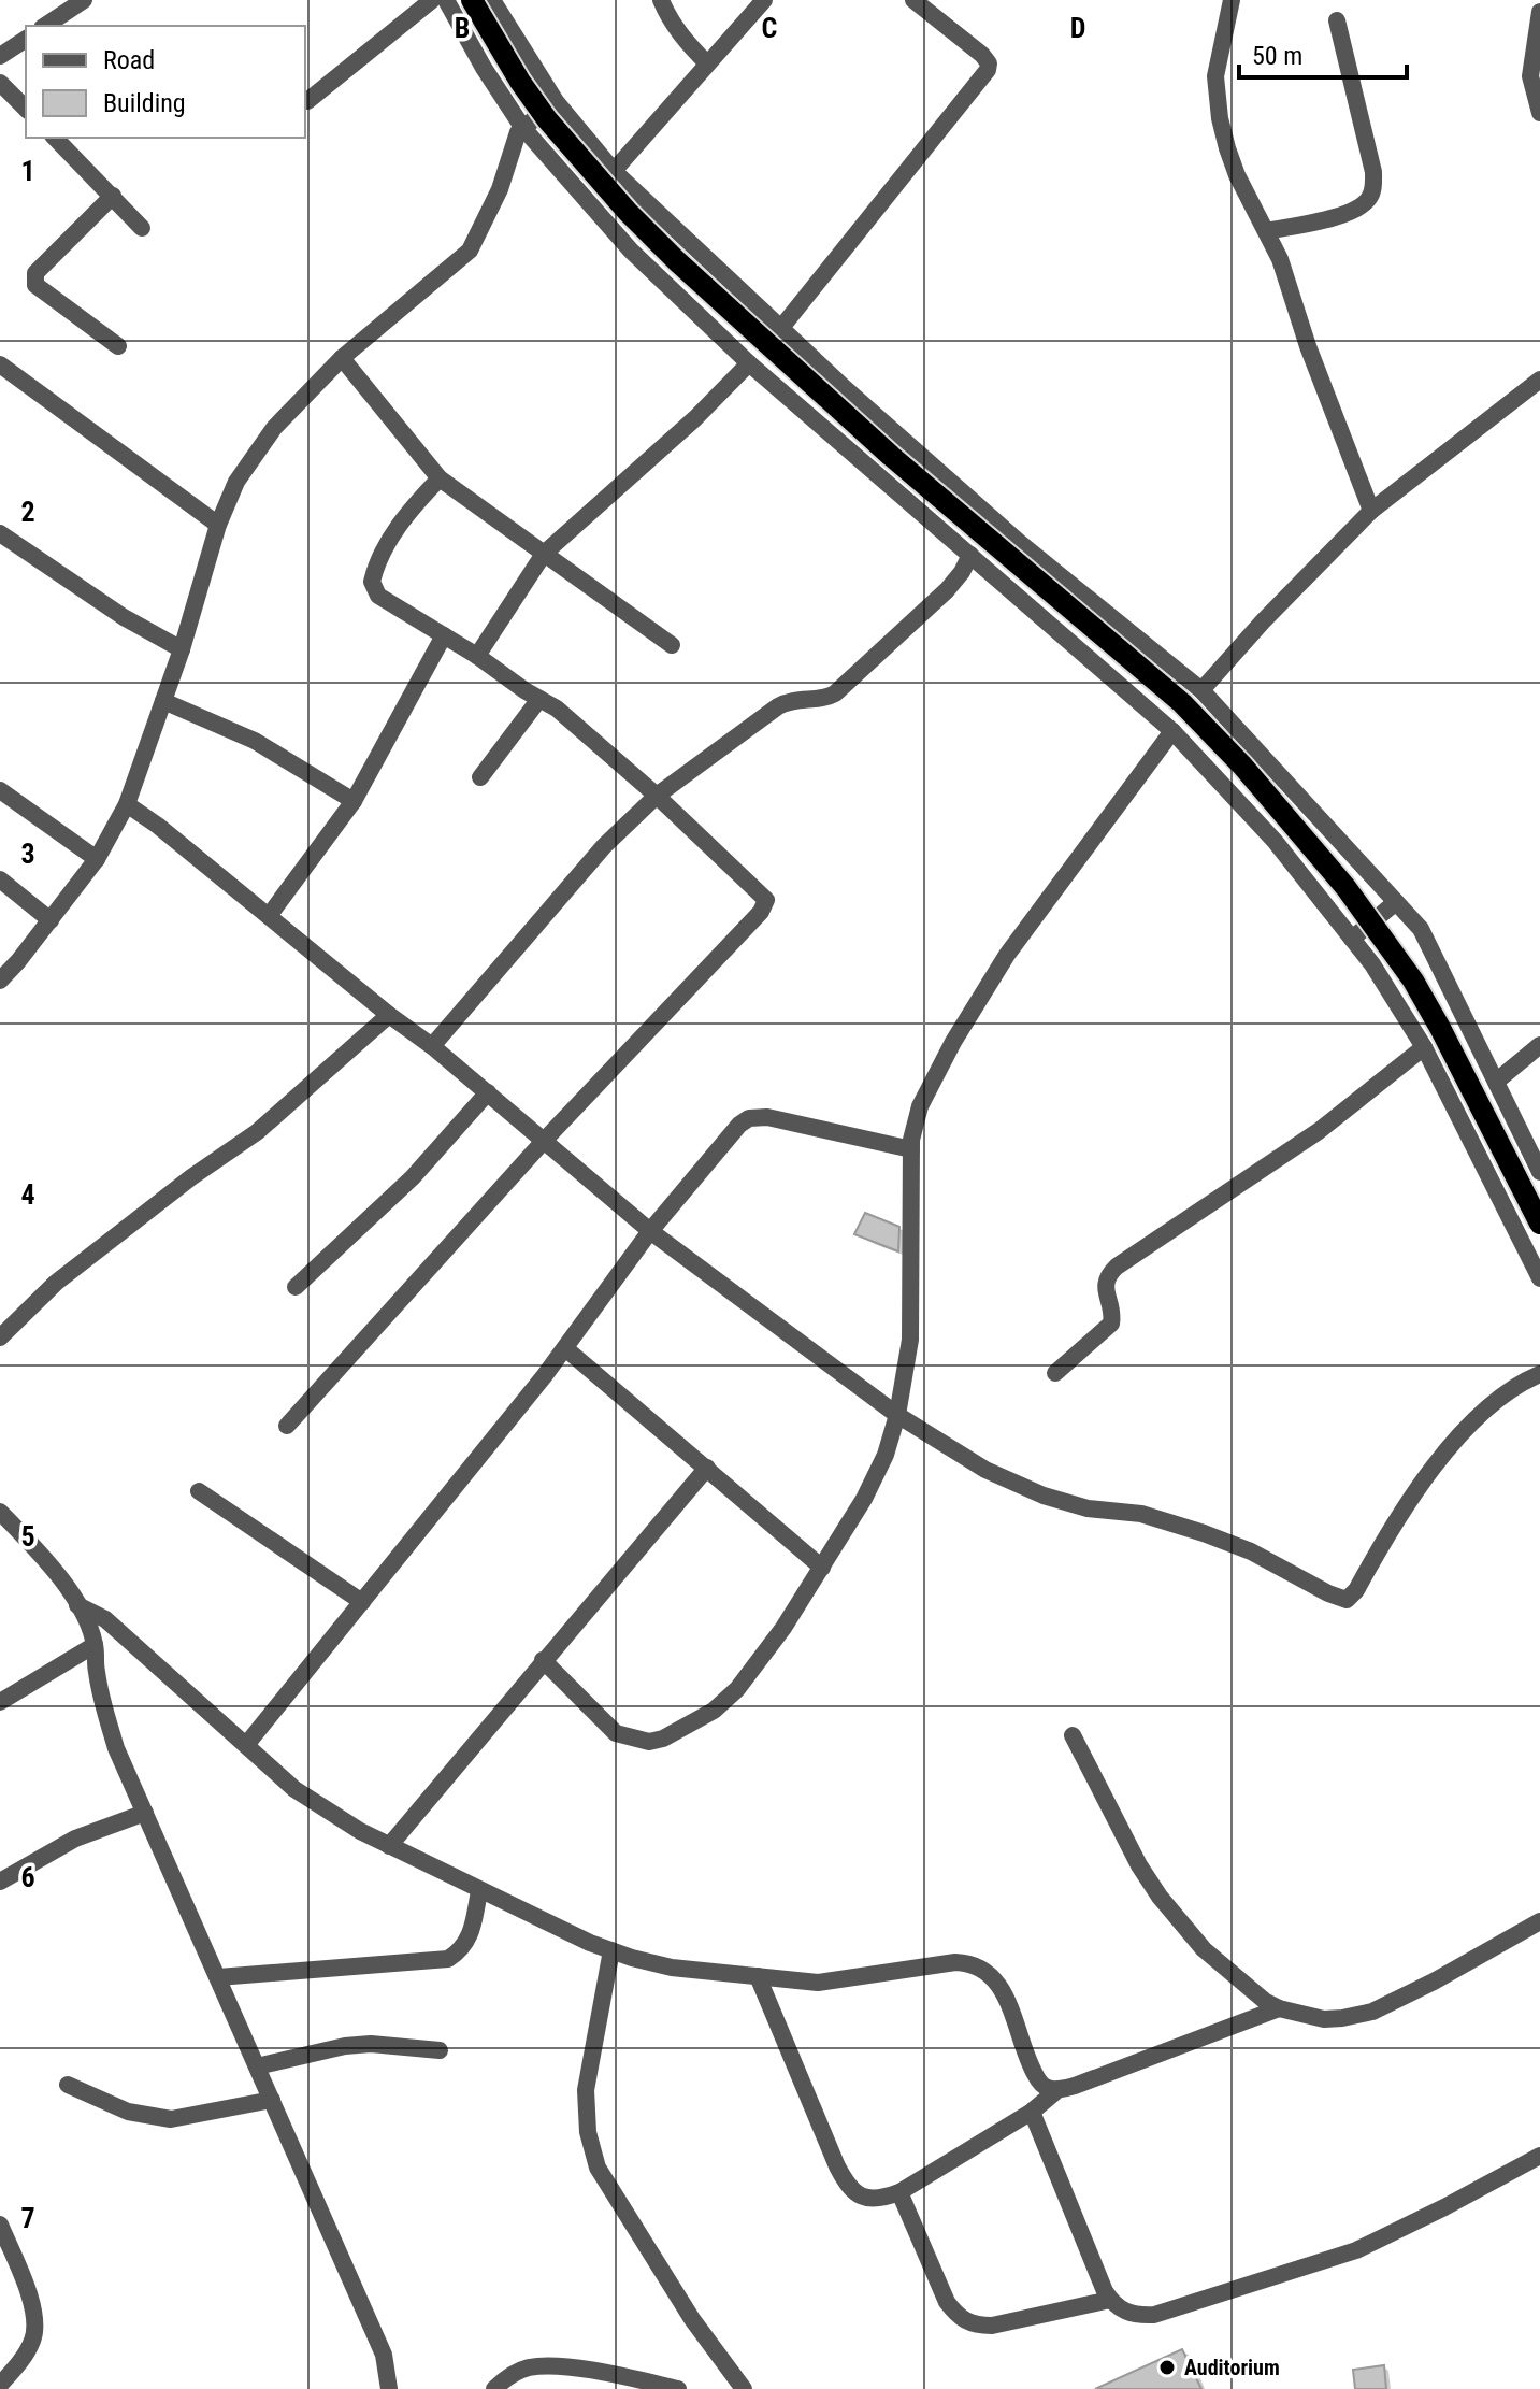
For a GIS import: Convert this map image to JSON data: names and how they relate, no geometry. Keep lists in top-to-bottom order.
{
  "places": ["Auditorium"],
  "legend": ["Road", "Building"],
  "scale_bar": "50 m",
  "grid": {
    "columns": ["B", "C", "D"],
    "rows": [
      "1",
      "2",
      "3",
      "4",
      "5",
      "6",
      "7"
    ]
  }
}
